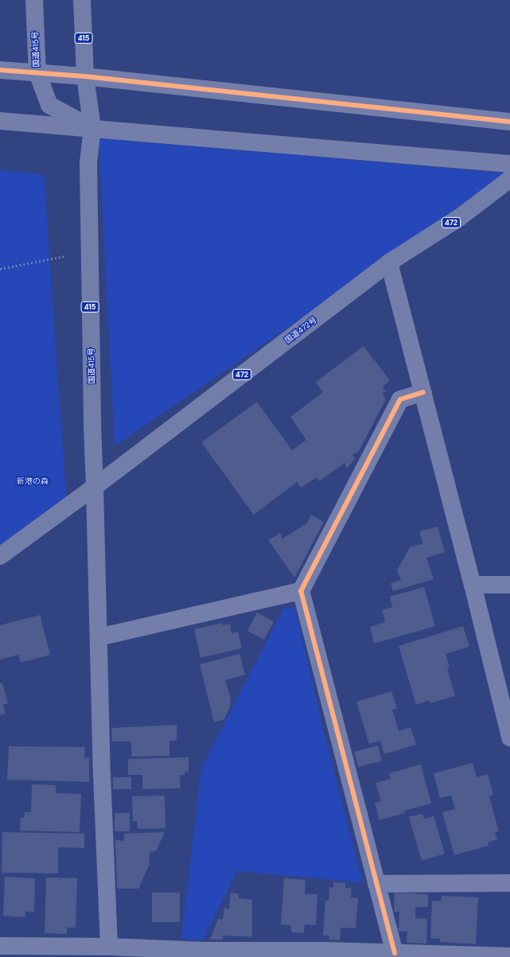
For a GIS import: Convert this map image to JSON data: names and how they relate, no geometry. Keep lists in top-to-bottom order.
{
  "streets": {
    "highway": [
      "415",
      "国道415号",
      "472",
      "国道472号"
    ]
  },
  "crossings": [
    ["国道415号", "国道472号"]
  ],
  "parks": ["新港の森"]
}
